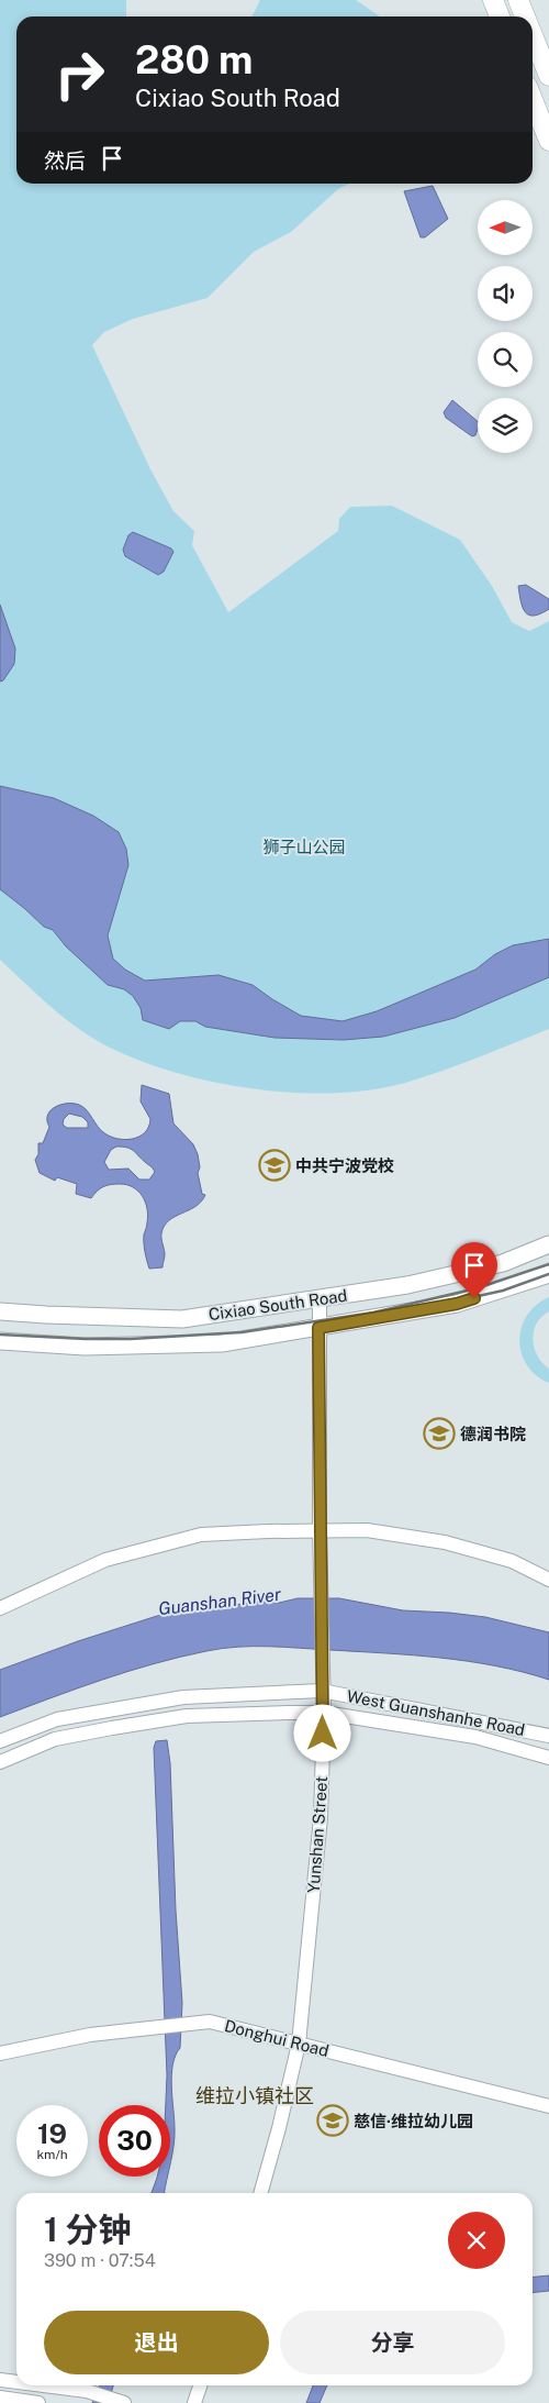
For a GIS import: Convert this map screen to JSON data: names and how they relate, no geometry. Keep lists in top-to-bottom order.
{
  "streets": {
    "main road": ["Cixiao South Road"],
    "street": ["West Guanshanhe Road", "Yunshan Street", "Donghui Road"]
  },
  "crossings": [
    ["Cixiao South Road", "Yunshan Street"],
    ["West Guanshanhe Road", "Yunshan Street"],
    ["Yunshan Street", "Donghui Road"]
  ],
  "districts": ["维拉小镇社区"],
  "water": ["Guanshan River"],
  "parks": ["狮子山公园"],
  "places": {
    "school or university": ["中共宁波党校", "德润书院", "慈信·维拉幼儿园"]
  },
  "north": "left",
  "page": {
    "turn": ["280 m", "Cixiao South Road"],
    "then": "然后",
    "speed": "19 km/h",
    "limit": "30",
    "heading": ["1 分钟", "390 m · 07:54"],
    "buttons": ["退出", "分享"]
  }
}
